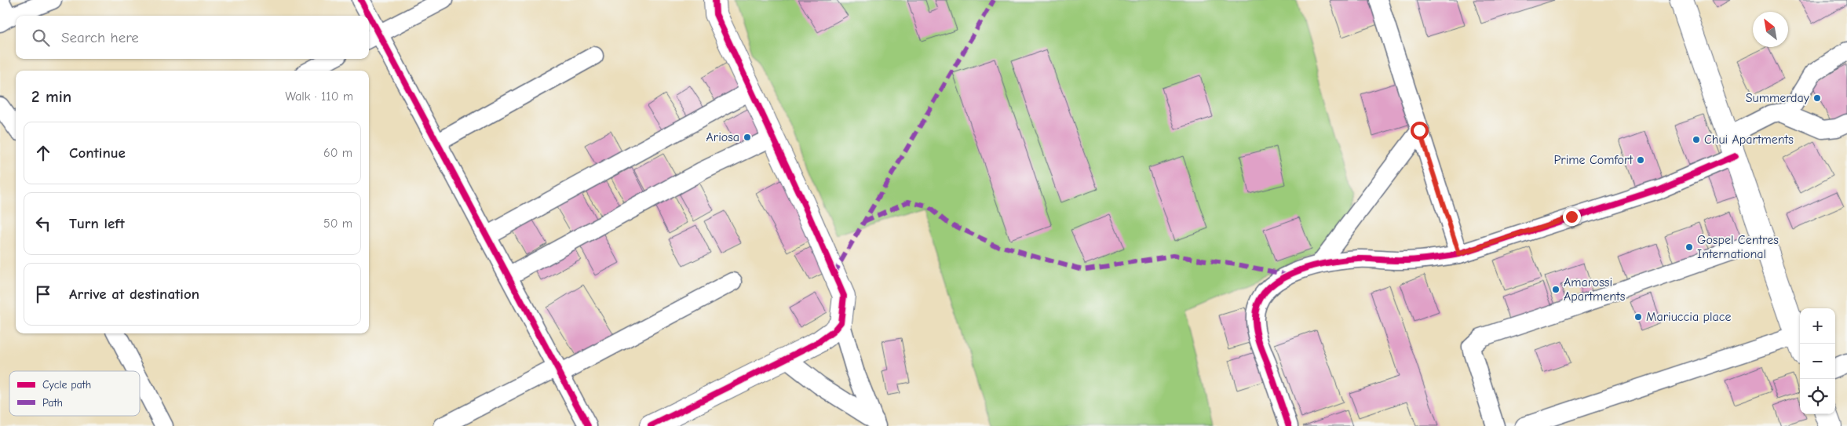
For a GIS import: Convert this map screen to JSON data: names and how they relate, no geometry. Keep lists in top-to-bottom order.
{
  "places": [
    "Summerday",
    "Ariosa",
    "Chui Apartments",
    "Prime Comfort",
    "Gospel Centres International",
    "Amarossi Apartments",
    "Mariuccia place"
  ],
  "legend": ["Cycle path", "Path"],
  "north": "top left",
  "page": {
    "search": "Search here",
    "heading": ["2 min", "Walk · 110 m"],
    "list": [
      ["Continue", "60 m"],
      ["Turn left", "50 m"],
      "Arrive at destination"
    ],
    "map_buttons": ["+", "−"]
  }
}
